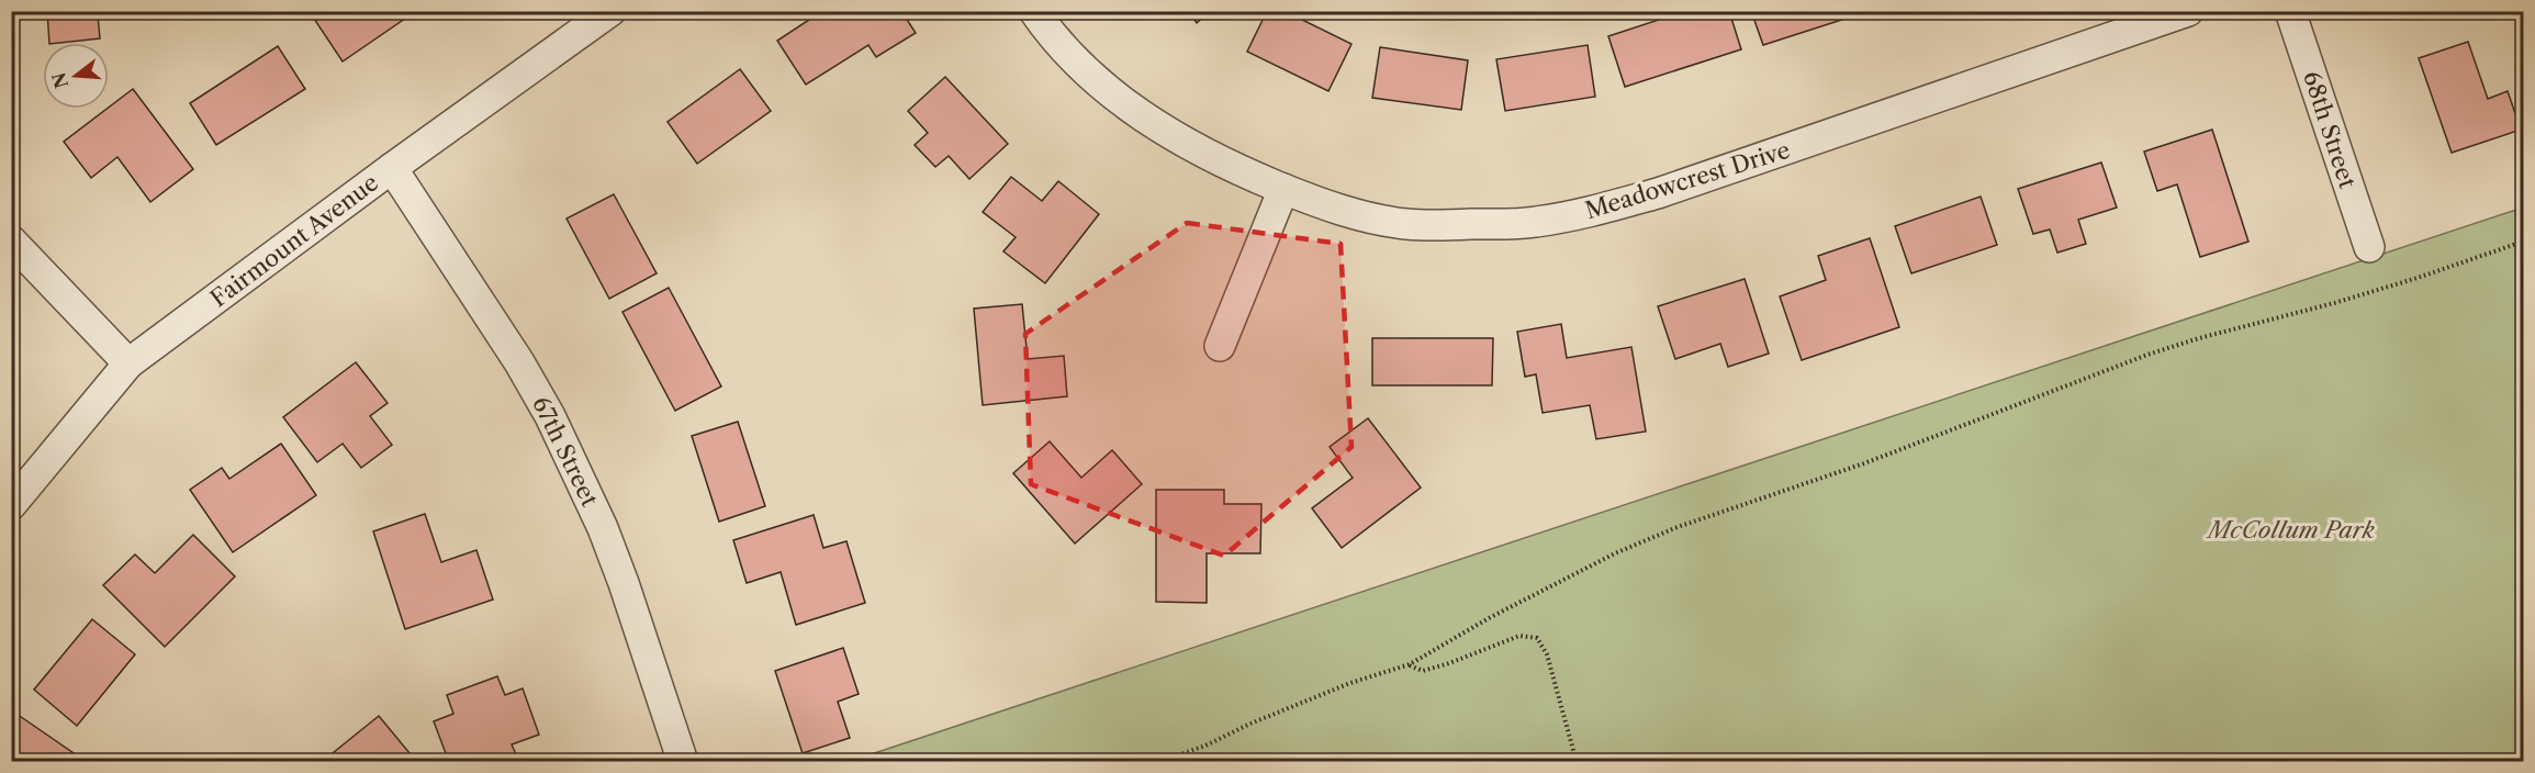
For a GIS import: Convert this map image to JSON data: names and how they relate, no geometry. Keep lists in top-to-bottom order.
{
  "streets": {
    "street": [
      "68th Street",
      "Meadowcrest Drive",
      "Fairmount Avenue",
      "67th Street"
    ]
  },
  "crossings": [
    ["Fairmount Avenue", "67th Street"]
  ],
  "parks": ["McCollum Park"],
  "north": "left"
}
